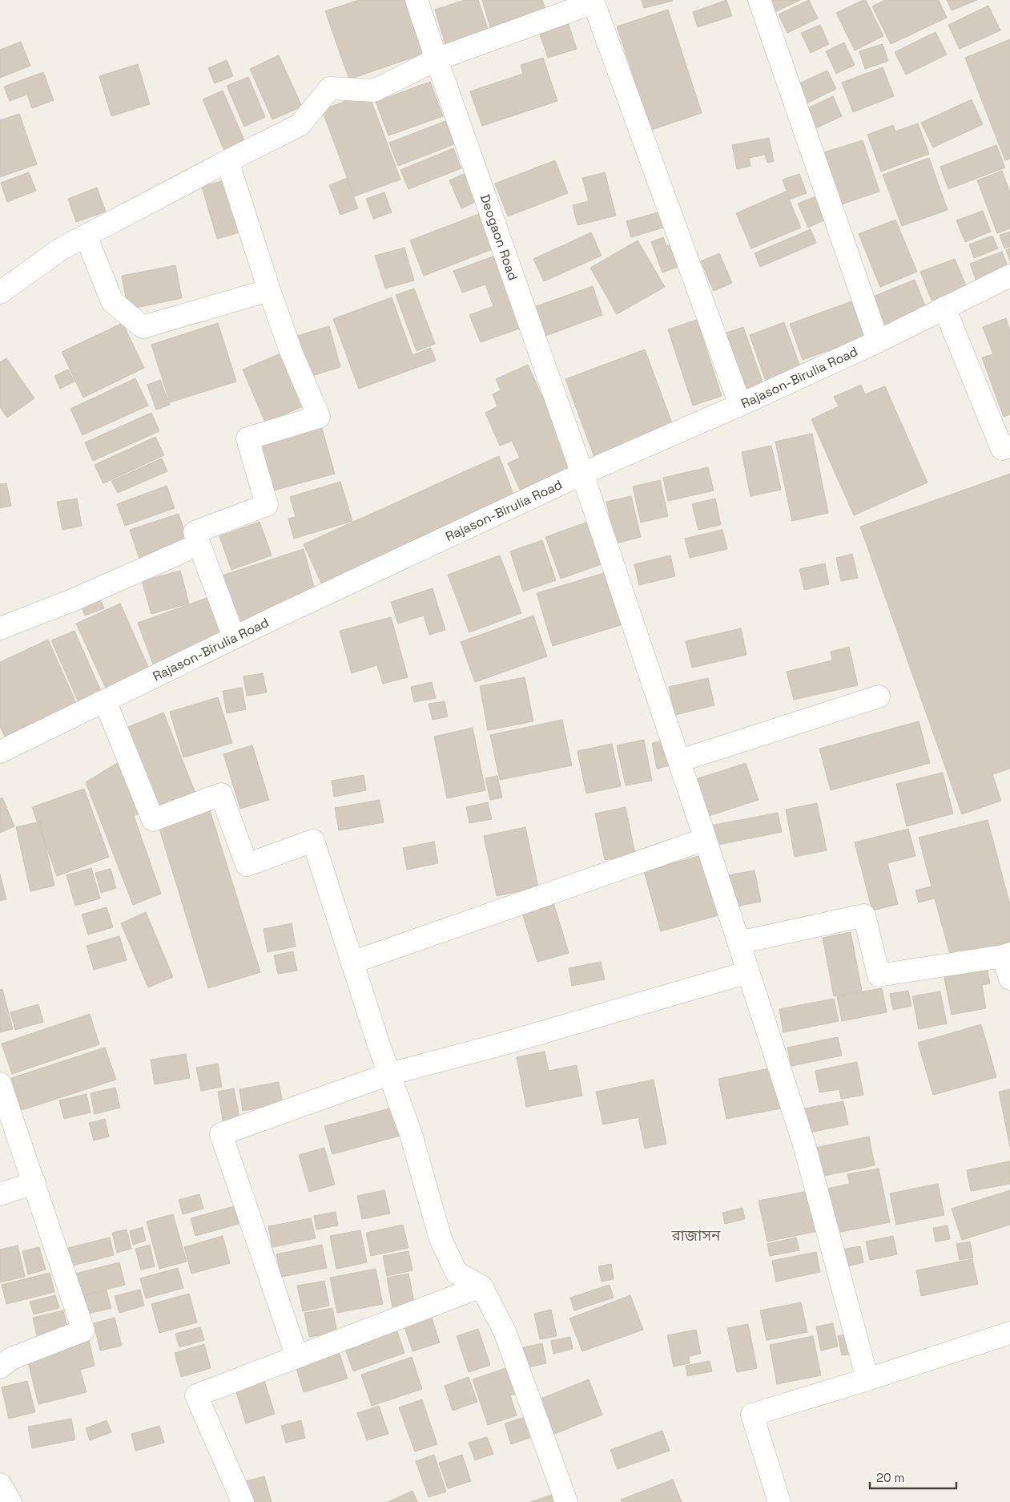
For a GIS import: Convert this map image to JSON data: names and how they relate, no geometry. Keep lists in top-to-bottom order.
{
  "streets": {
    "street": ["Deogaon Road", "Rajason-Birulia Road"]
  },
  "crossings": [
    ["Deogaon Road", "Rajason-Birulia Road"]
  ],
  "districts": ["রাজাসন"],
  "scale_bar": "20 m"
}
